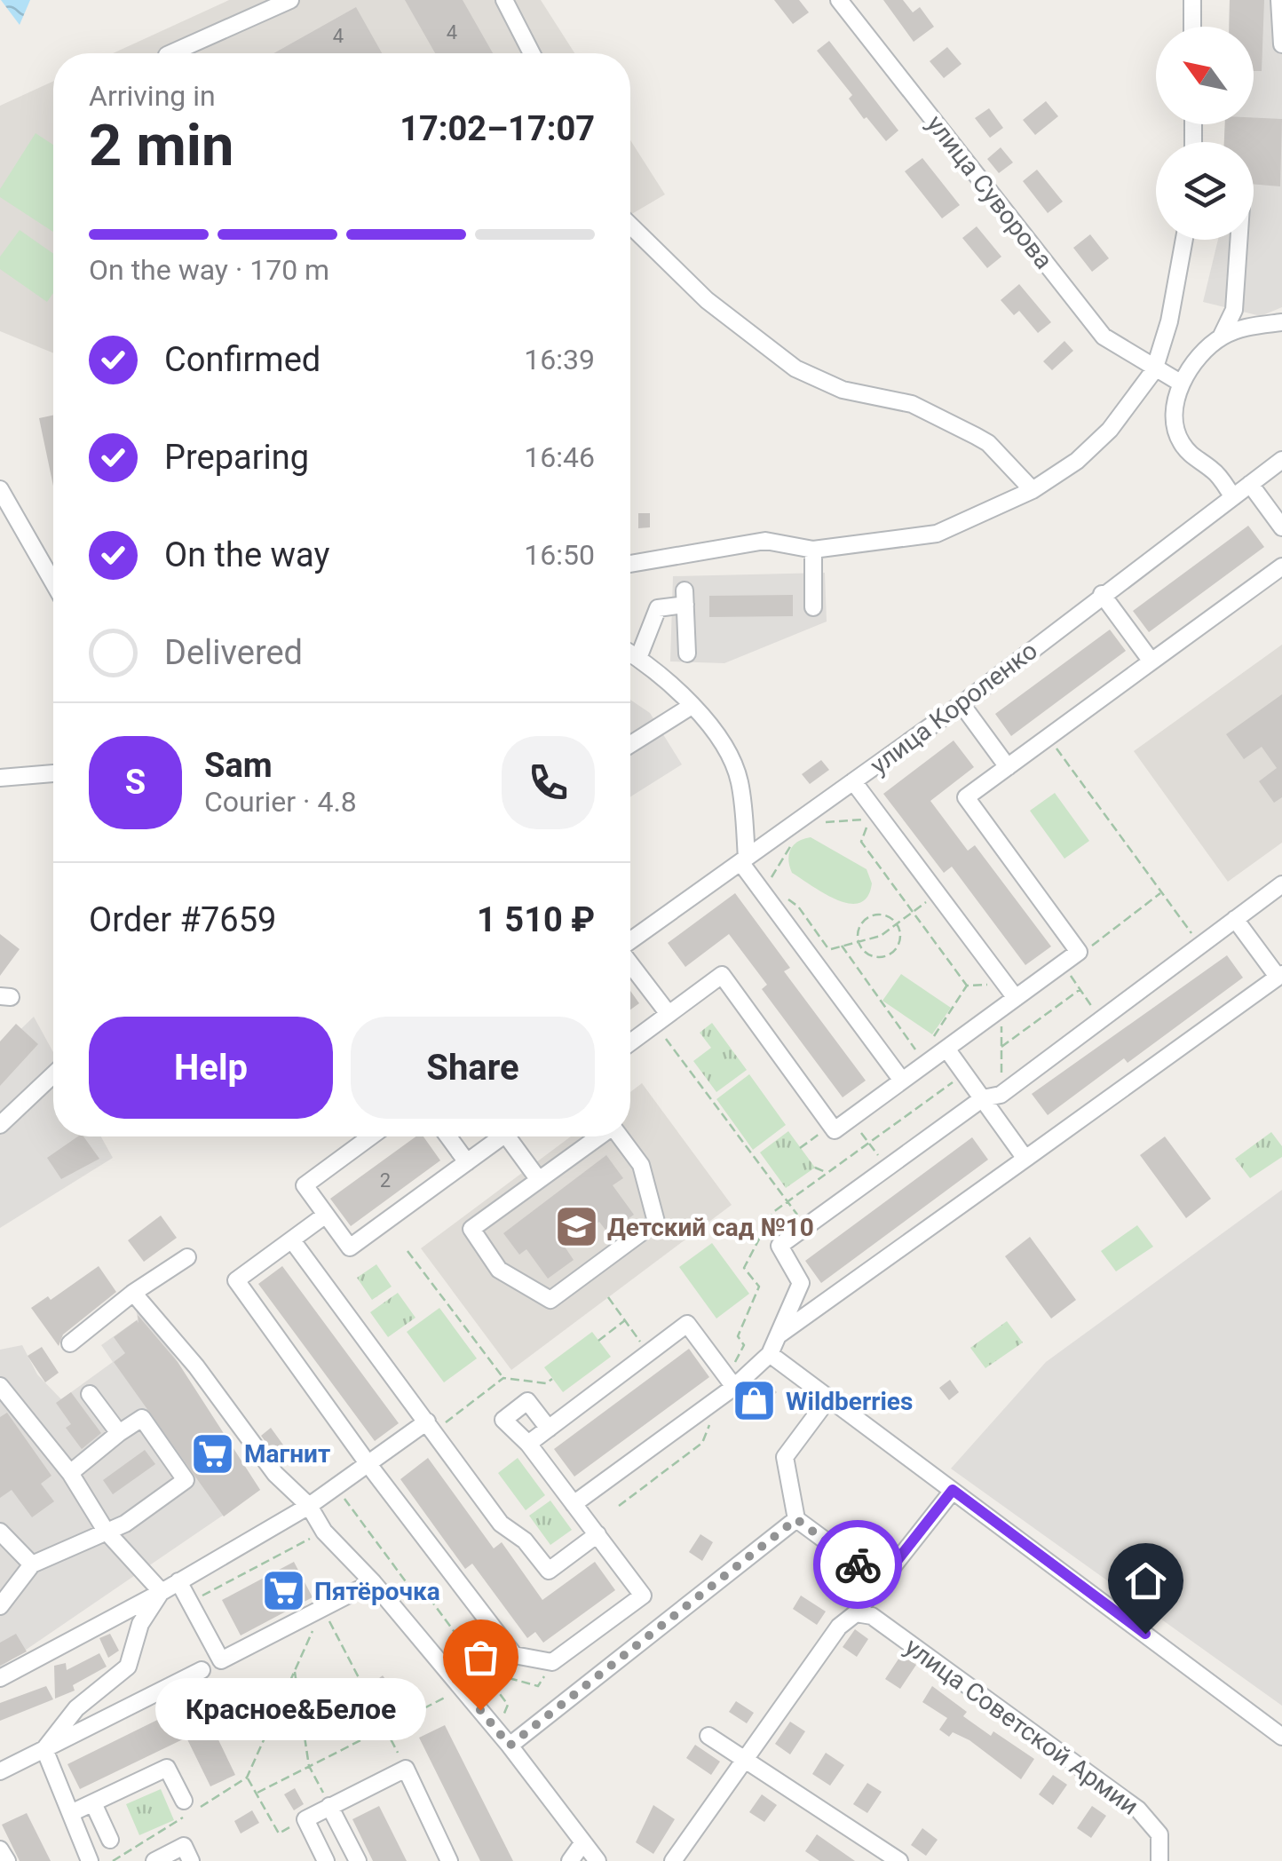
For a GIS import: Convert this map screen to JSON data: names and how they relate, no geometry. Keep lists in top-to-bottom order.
{
  "streets": {
    "street": ["улица Суворова", "улица Короленко", "улица Советской Армии"]
  },
  "places": {
    "school or university": ["Детский сад №10"],
    "shop": ["Wildberries"],
    "supermarket": ["Магнит", "Пятёрочка"],
    "other": ["Красное&Белое"]
  },
  "house_numbers": ["4", "4", "2"],
  "north": "top left",
  "page": {
    "heading": ["2 min", "Arriving in", "17:02–17:07"],
    "panel": [
      "Sam",
      "Courier · 4.8",
      "Order #7659",
      "1 510 ₽"
    ],
    "bar": "On the way · 170 m",
    "list": [
      ["Confirmed", "16:39"],
      ["Preparing", "16:46"],
      ["On the way", "16:50"],
      "Delivered"
    ],
    "round": "S",
    "buttons": ["Help", "Share"],
    "bubble": "Красное&Белое"
  }
}
